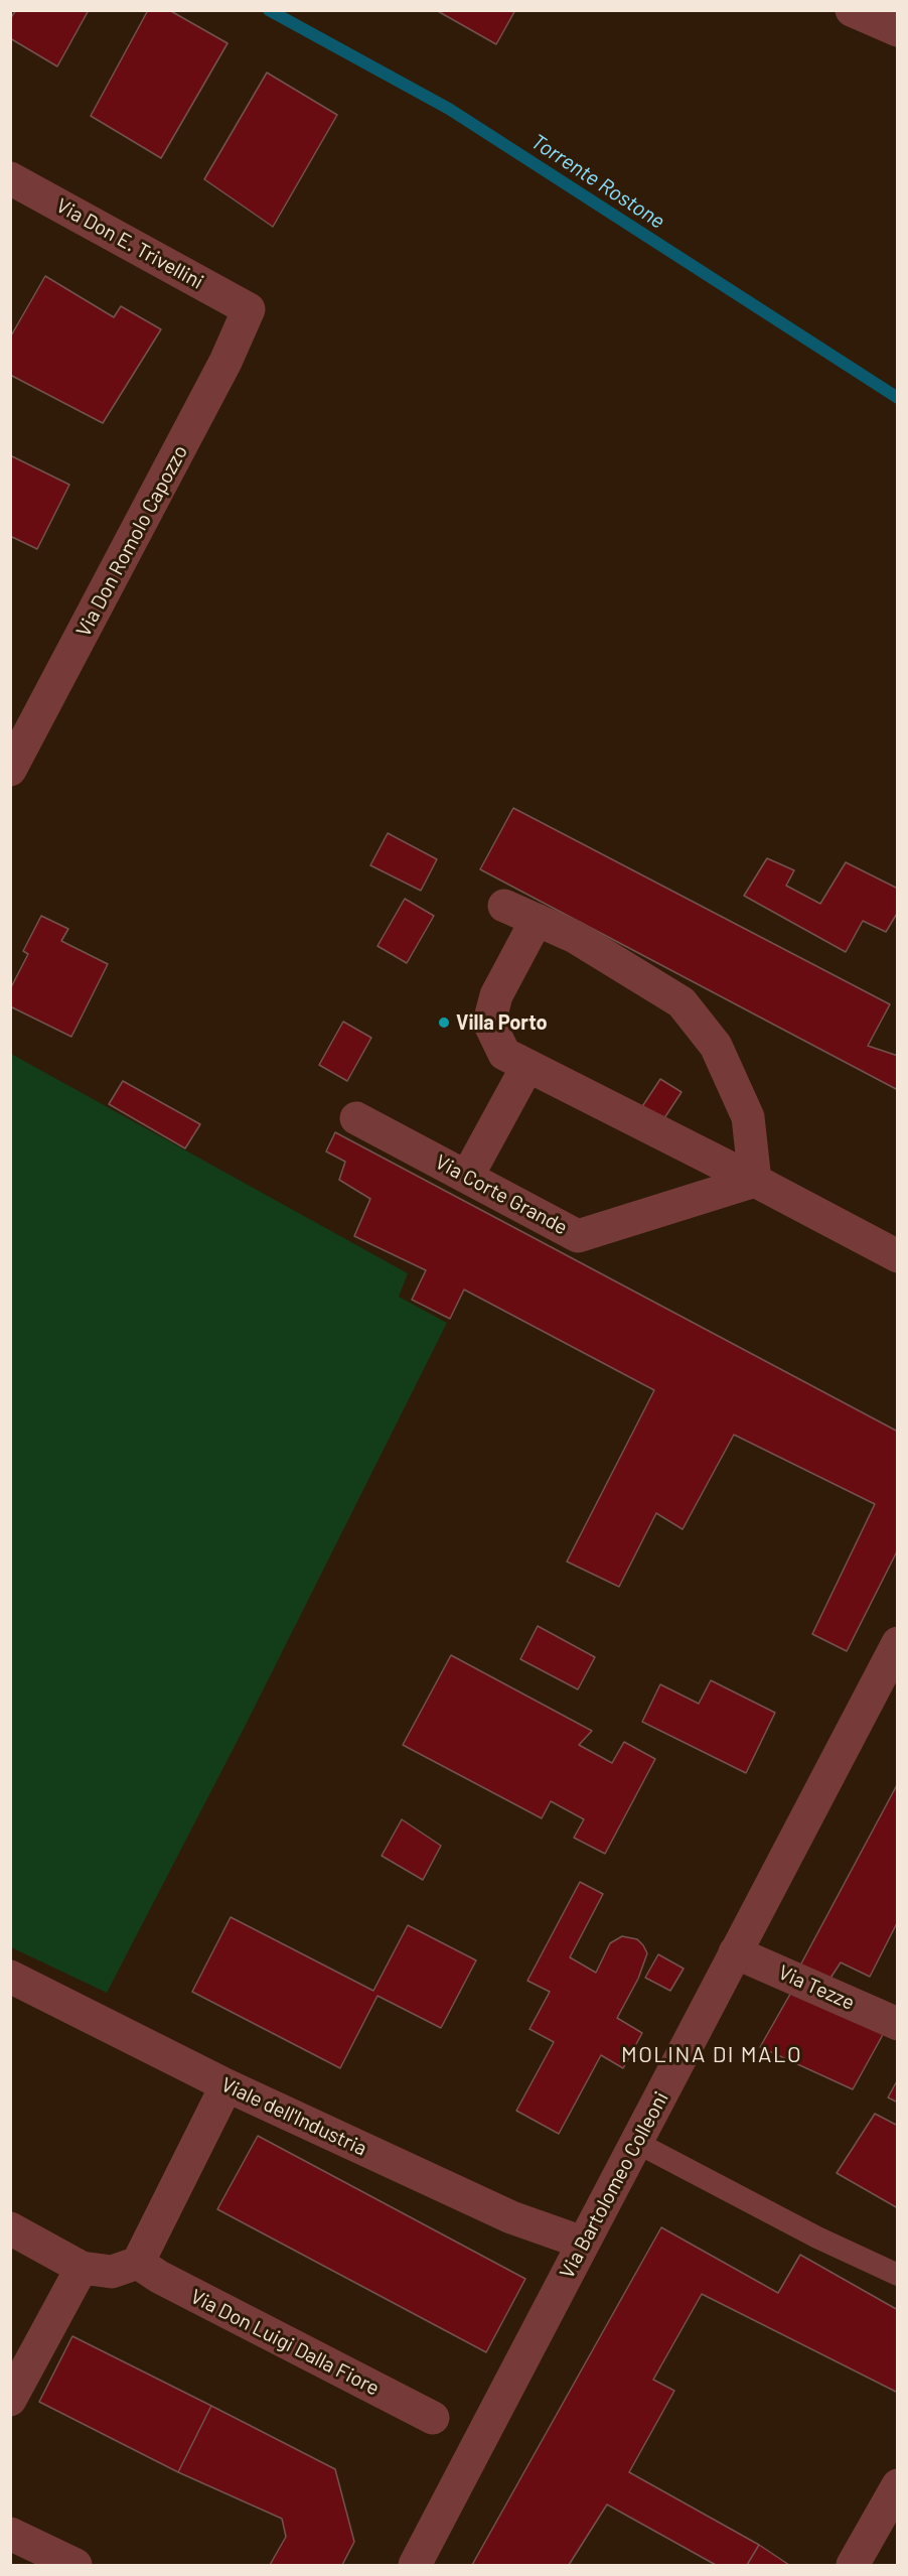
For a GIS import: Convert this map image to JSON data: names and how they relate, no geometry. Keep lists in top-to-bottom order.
{
  "streets": {
    "street": [
      "Via Don E. Trivellini",
      "Via Don Romolo Capozzo",
      "Via Corte Grande",
      "Via Tezze",
      "Viale dell'Industria",
      "Via Bartolomeo Colleoni",
      "Via Don Luigi Dalla Fiore"
    ]
  },
  "crossings": [
    ["Via Don E. Trivellini", "Via Don Romolo Capozzo"],
    ["Via Tezze", "Via Bartolomeo Colleoni"],
    ["Viale dell'Industria", "Via Bartolomeo Colleoni"]
  ],
  "districts": ["MOLINA DI MALO"],
  "water": ["Torrente Rostone"],
  "places": ["Villa Porto"]
}
